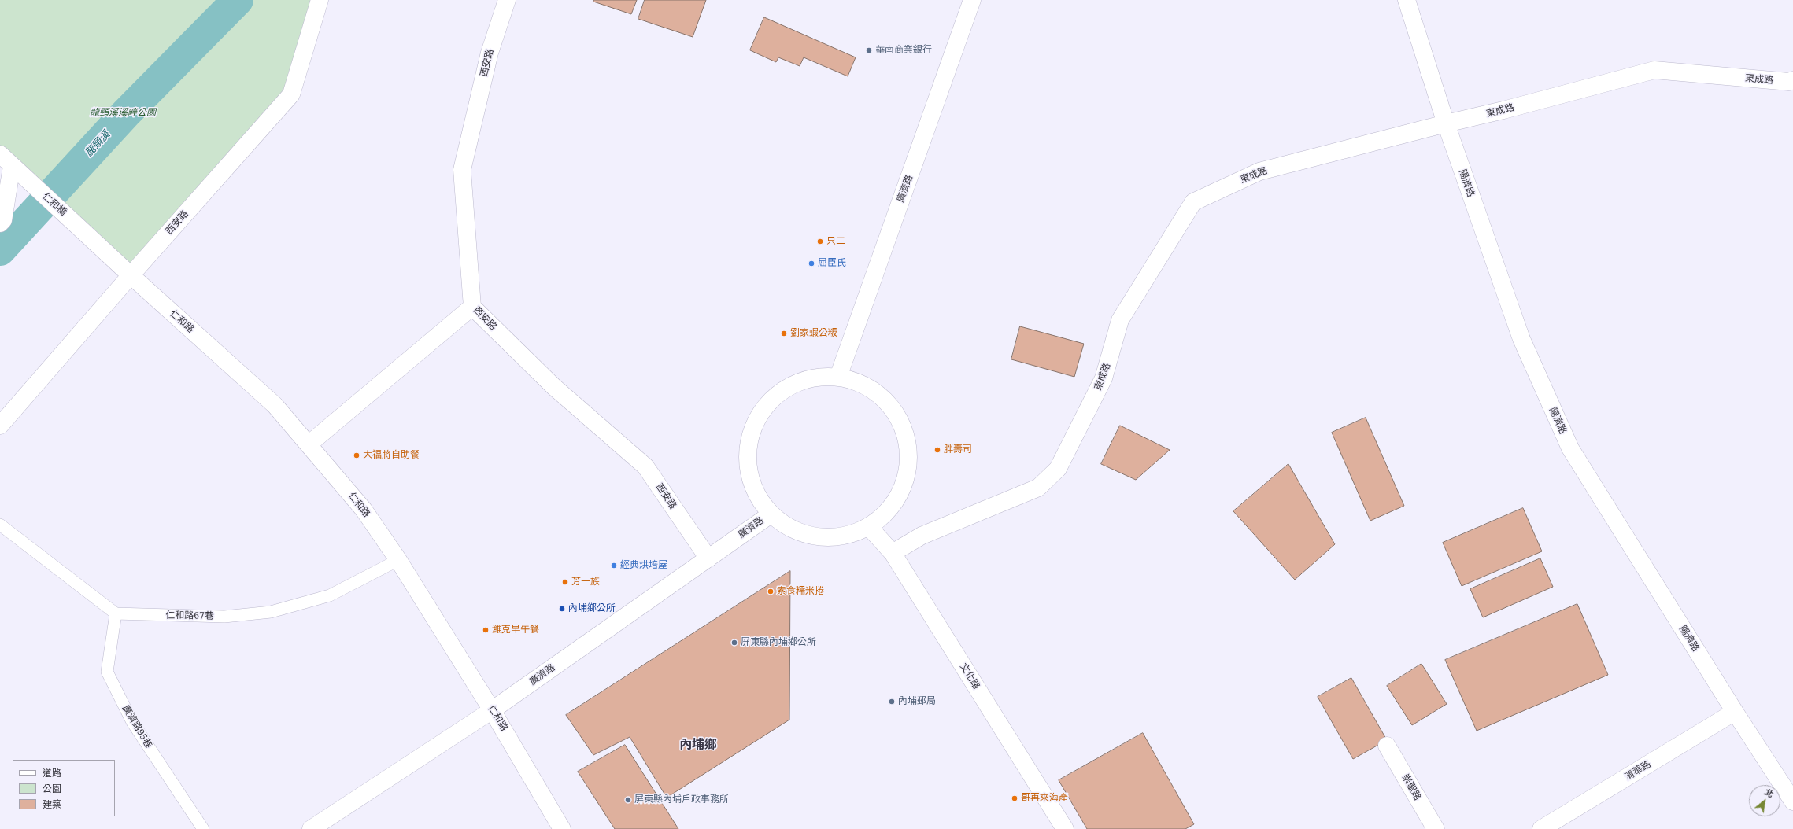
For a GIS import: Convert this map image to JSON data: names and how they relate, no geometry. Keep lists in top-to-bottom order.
{
  "streets": {
    "street": [
      "西安路",
      "東成路",
      "陽濟路",
      "廣濟路",
      "仁和橋",
      "仁和路",
      "文化路",
      "清華路",
      "崇聖路"
    ],
    "lane": ["仁和路67巷", "廣濟路95巷"]
  },
  "crossings": [
    ["西安路", "廣濟路"],
    ["西安路", "仁和路"],
    ["東成路", "陽濟路"],
    ["東成路", "文化路"],
    ["陽濟路", "清華路"],
    ["廣濟路", "仁和路"],
    ["仁和橋", "仁和路"],
    ["仁和路", "仁和路67巷"],
    ["仁和路67巷", "廣濟路95巷"]
  ],
  "districts": ["內埔鄉"],
  "water": ["龍頸溪"],
  "parks": ["龍頸溪溪畔公園"],
  "places": [
    "華南商業銀行",
    "只二",
    "屈臣氏",
    "劉家蝦公粄",
    "胖壽司",
    "大福將自助餐",
    "經典烘培屋",
    "芳一族",
    "素食糯米捲",
    "內埔鄉公所",
    "濰克早午餐",
    "屏東縣內埔鄉公所",
    "內埔郵局",
    "哥再來海產",
    "屏東縣內埔戶政事務所"
  ],
  "legend": ["道路", "公園", "建築"],
  "north": "top right"
}
